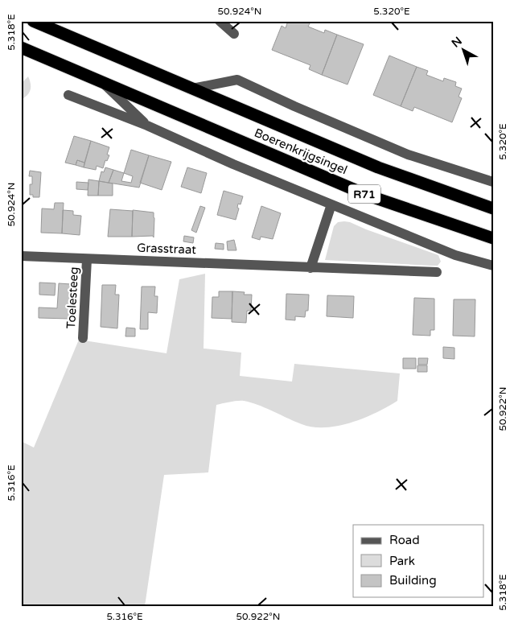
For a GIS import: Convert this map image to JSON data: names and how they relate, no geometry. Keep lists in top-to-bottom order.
{
  "streets": {
    "highway": ["Boerenkrijgsingel", "R71"],
    "street": ["Grasstraat", "Toelesteeg"]
  },
  "crossings": [
    ["Grasstraat", "Toelesteeg"]
  ],
  "legend": ["Road", "Park", "Building"],
  "north": "top left",
  "coordinates": [
    "50.924°N",
    "5.320°E",
    "5.318°E",
    "50.922°N",
    "5.316°E"
  ]
}
